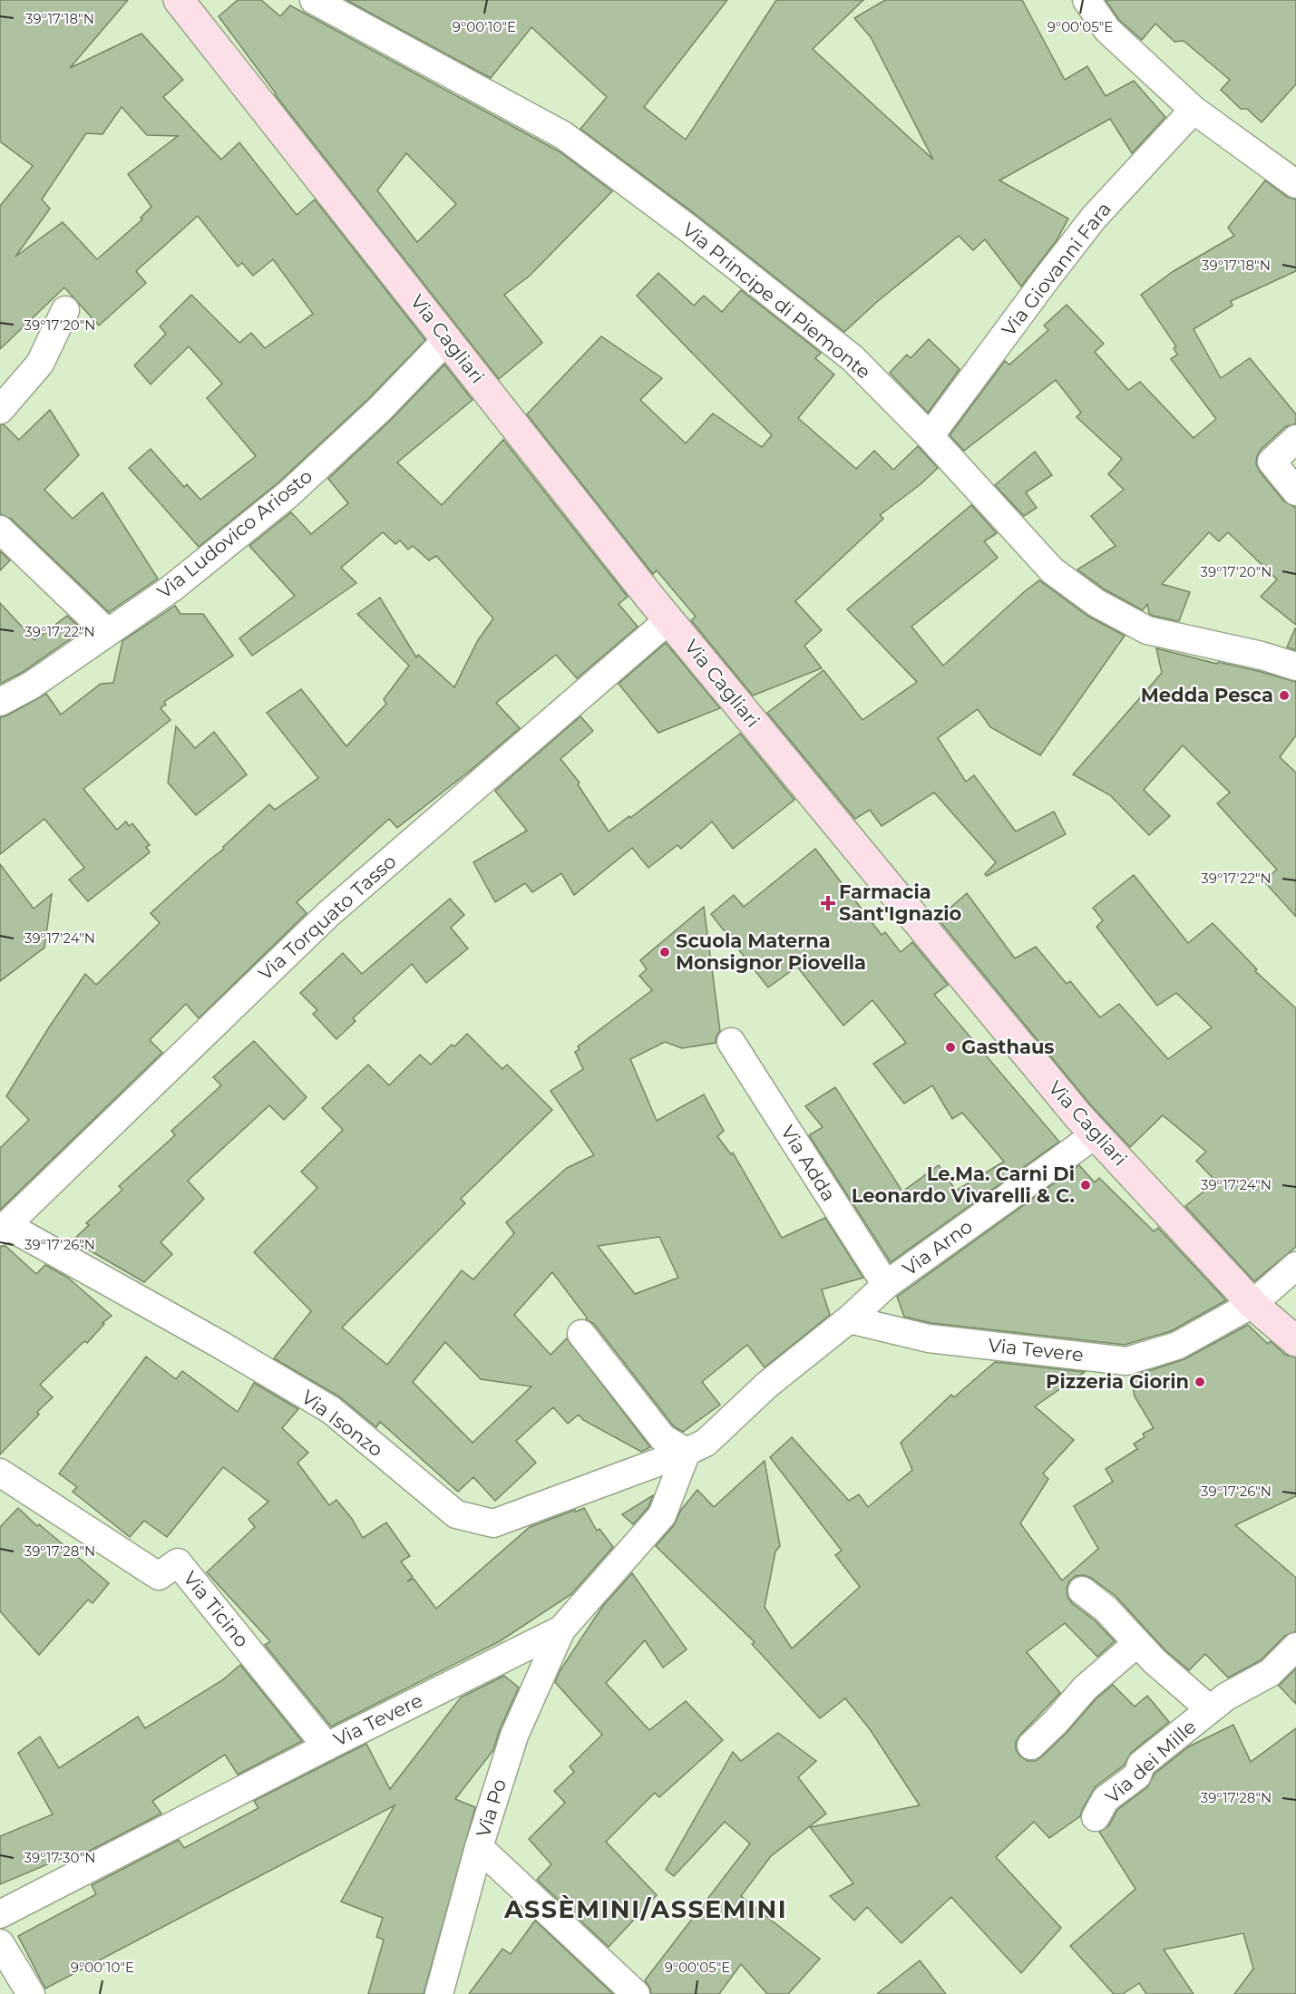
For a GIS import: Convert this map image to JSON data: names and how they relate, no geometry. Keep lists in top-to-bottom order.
{
  "streets": {
    "main road": ["Via Cagliari"],
    "street": [
      "Via Giovanni Fara",
      "Via Principe di Piemonte",
      "Via Ludovico Ariosto",
      "Via Torquato Tasso",
      "Via Adda",
      "Via Arno",
      "Via Tevere",
      "Via Isonzo",
      "Via Ticino",
      "Via dei Mille",
      "Via Po"
    ]
  },
  "crossings": [
    ["Via Giovanni Fara", "Via Principe di Piemonte"],
    ["Via Cagliari", "Via Ludovico Ariosto"],
    ["Via Cagliari", "Via Torquato Tasso"],
    ["Via Cagliari", "Via Arno"],
    ["Via Cagliari", "Via Tevere"],
    ["Via Torquato Tasso", "Via Isonzo"],
    ["Via Adda", "Via Arno"],
    ["Via Tevere", "Via Isonzo"],
    ["Via Tevere", "Via Ticino"],
    ["Via Tevere", "Via Po"]
  ],
  "districts": ["ASSÈMINI/ASSEMINI"],
  "places": {
    "other": [
      "Medda Pesca",
      "Scuola Materna Monsignor Piovella",
      "Gasthaus",
      "Le.Ma. Carni Di Leonardo Vivarelli & C.",
      "Pizzeria Giorin"
    ],
    "health": ["Farmacia Sant'Ignazio"]
  },
  "coordinates": [
    "39°17'18\"N",
    "9°00'10\"E",
    "9°00'05\"E",
    "39°17'20\"N",
    "39°17'22\"N",
    "39°17'24\"N",
    "39°17'26\"N",
    "39°17'28\"N",
    "39°17'30\"N"
  ]
}
